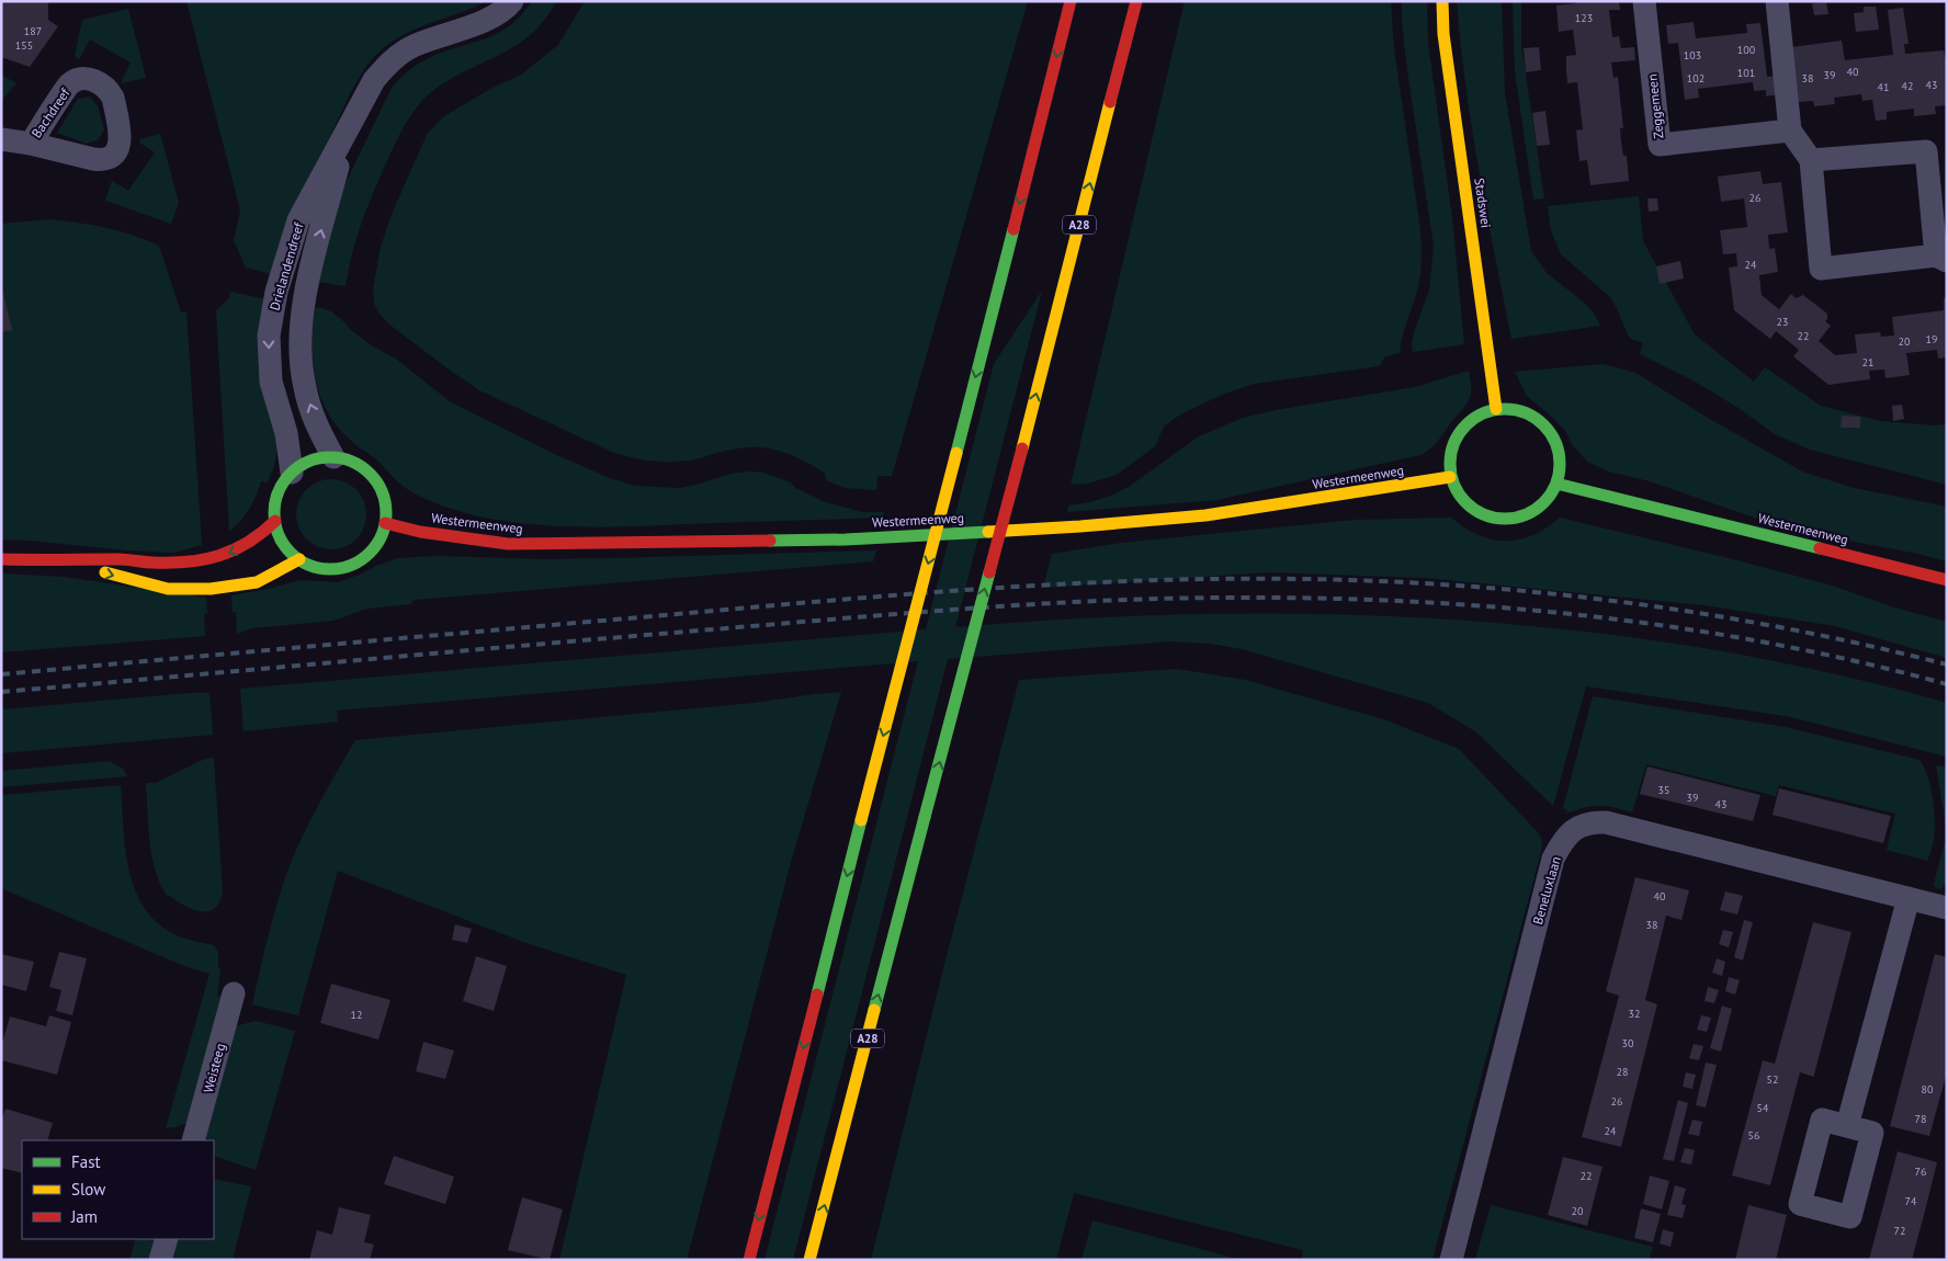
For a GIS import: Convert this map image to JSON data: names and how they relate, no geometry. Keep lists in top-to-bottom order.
{
  "streets": {
    "main road": ["Stadswei", "A28", "Westermeenweg"],
    "street": [
      "Zeggemeen",
      "Bachdreef",
      "Drielandendreef",
      "Beneluxlaan",
      "Weisteeg"
    ]
  },
  "crossings": [
    ["Stadswei", "Westermeenweg"],
    ["Drielandendreef", "Westermeenweg"]
  ],
  "house_numbers": [
    "123",
    "187",
    "155",
    "100",
    "103",
    "40",
    "101",
    "39",
    "102",
    "38",
    "43",
    "42",
    "41",
    "26",
    "24",
    "23",
    "22",
    "19",
    "20",
    "21",
    "35",
    "39",
    "43",
    "40",
    "38",
    "32",
    "12",
    "30",
    "28",
    "52",
    "80",
    "26",
    "54",
    "78",
    "24",
    "56",
    "76",
    "22",
    "74",
    "20",
    "72"
  ],
  "legend": ["Fast", "Slow", "Jam"]
}
